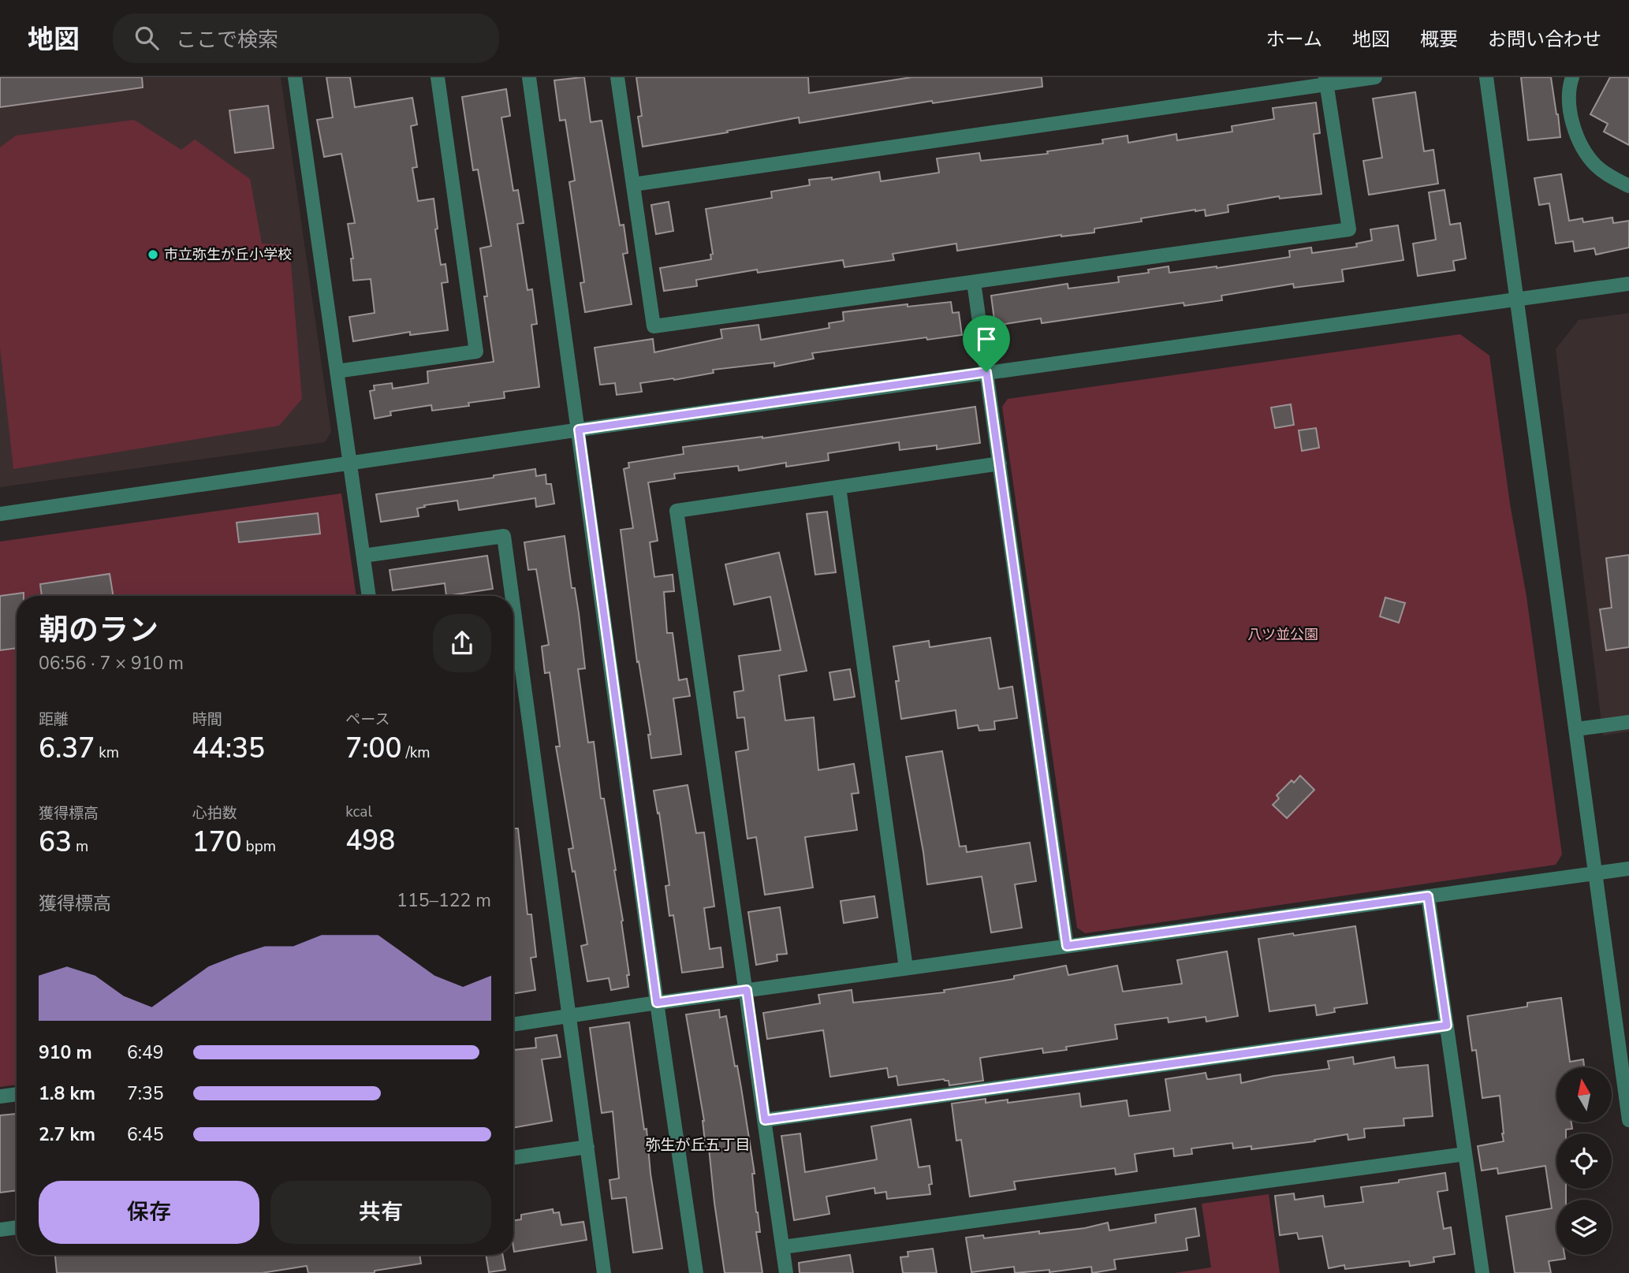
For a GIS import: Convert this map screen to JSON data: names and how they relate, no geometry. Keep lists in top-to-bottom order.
{
  "districts": ["弥生が丘五丁目"],
  "parks": ["八ツ並公園"],
  "places": ["市立弥生が丘小学校"],
  "north": "top",
  "page": {
    "header": "地図",
    "search": "ここで検索",
    "nav": [
      "ホーム",
      "地図",
      "概要",
      "お問い合わせ"
    ],
    "heading": ["朝のラン", "06:56 · 7 × 910 m"],
    "stats": [
      ["距離", "6.37 km"],
      ["時間", "44:35"],
      ["ペース", "7:00 /km"],
      ["獲得標高", "63 m"],
      ["心拍数", "170 bpm"],
      ["kcal", "498"]
    ],
    "chart": ["獲得標高", "115–122 m"],
    "list": [
      {
        "name": "910 m",
        "note": "6:49"
      },
      {
        "name": "1.8 km",
        "note": "7:35"
      },
      {
        "name": "2.7 km",
        "note": "6:45"
      }
    ],
    "buttons": ["保存", "共有"]
  }
}
